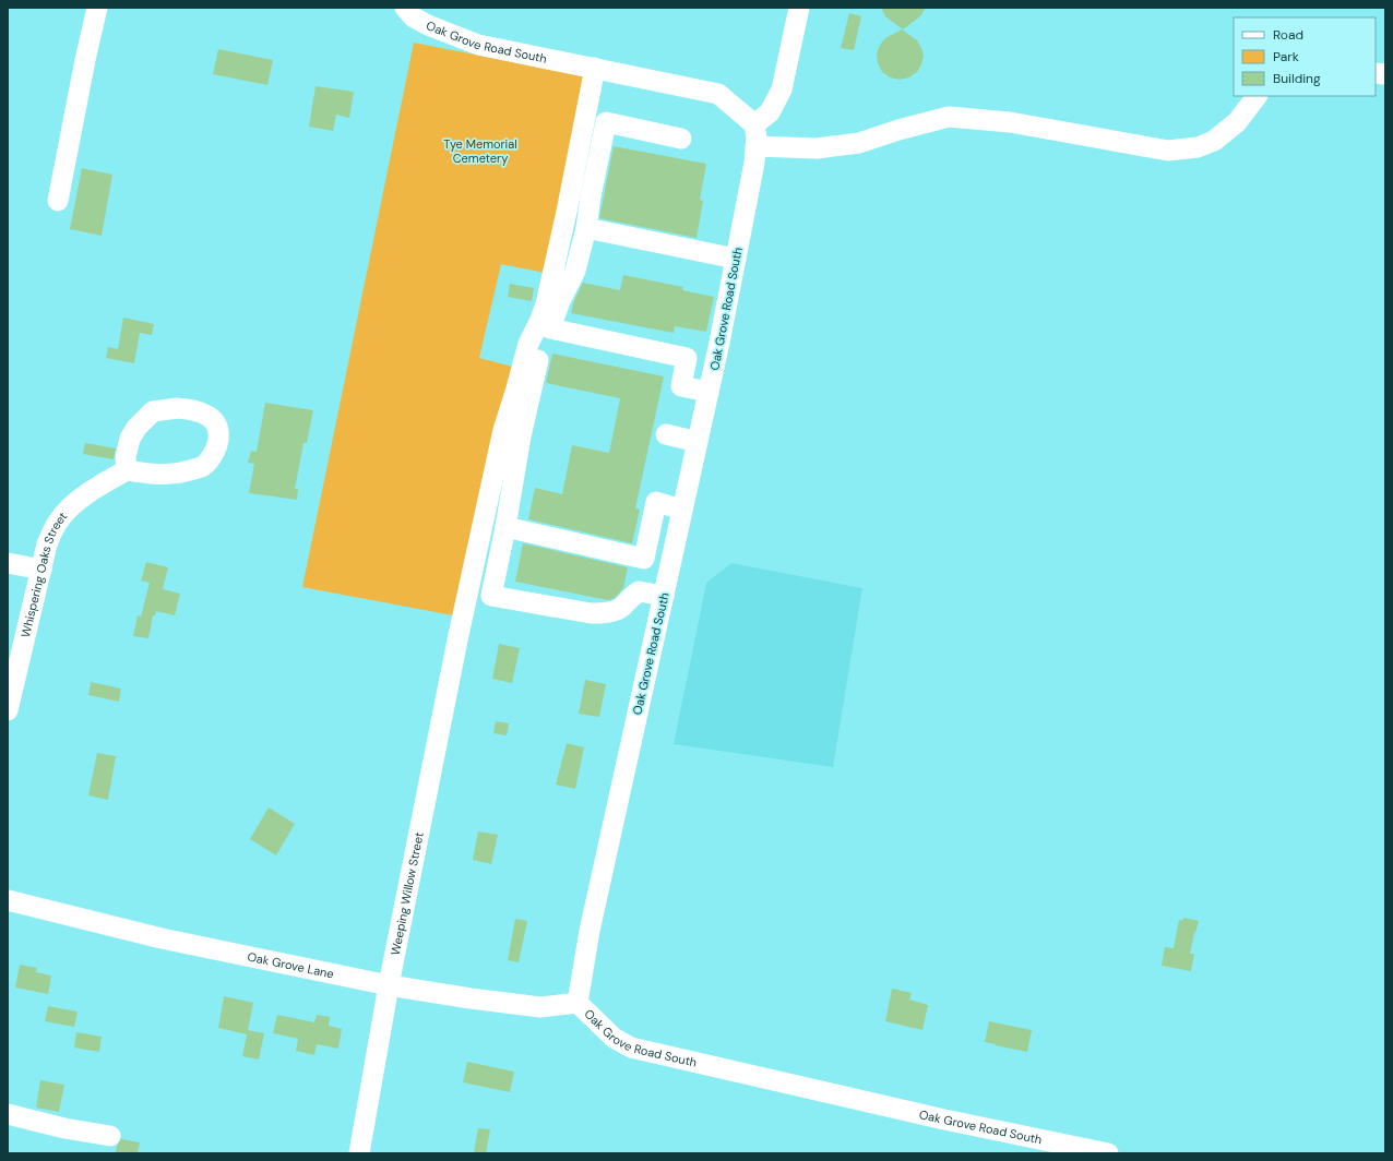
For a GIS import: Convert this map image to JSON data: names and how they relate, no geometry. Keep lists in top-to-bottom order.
{
  "streets": {
    "street": [
      "Oak Grove Road South",
      "Whispering Oaks Street",
      "Weeping Willow Street",
      "Oak Grove Lane"
    ]
  },
  "crossings": [
    ["Oak Grove Road South", "Weeping Willow Street"],
    ["Oak Grove Road South", "Oak Grove Lane"],
    ["Weeping Willow Street", "Oak Grove Lane"]
  ],
  "parks": ["Tye Memorial Cemetery"],
  "legend": ["Road", "Park", "Building"]
}
